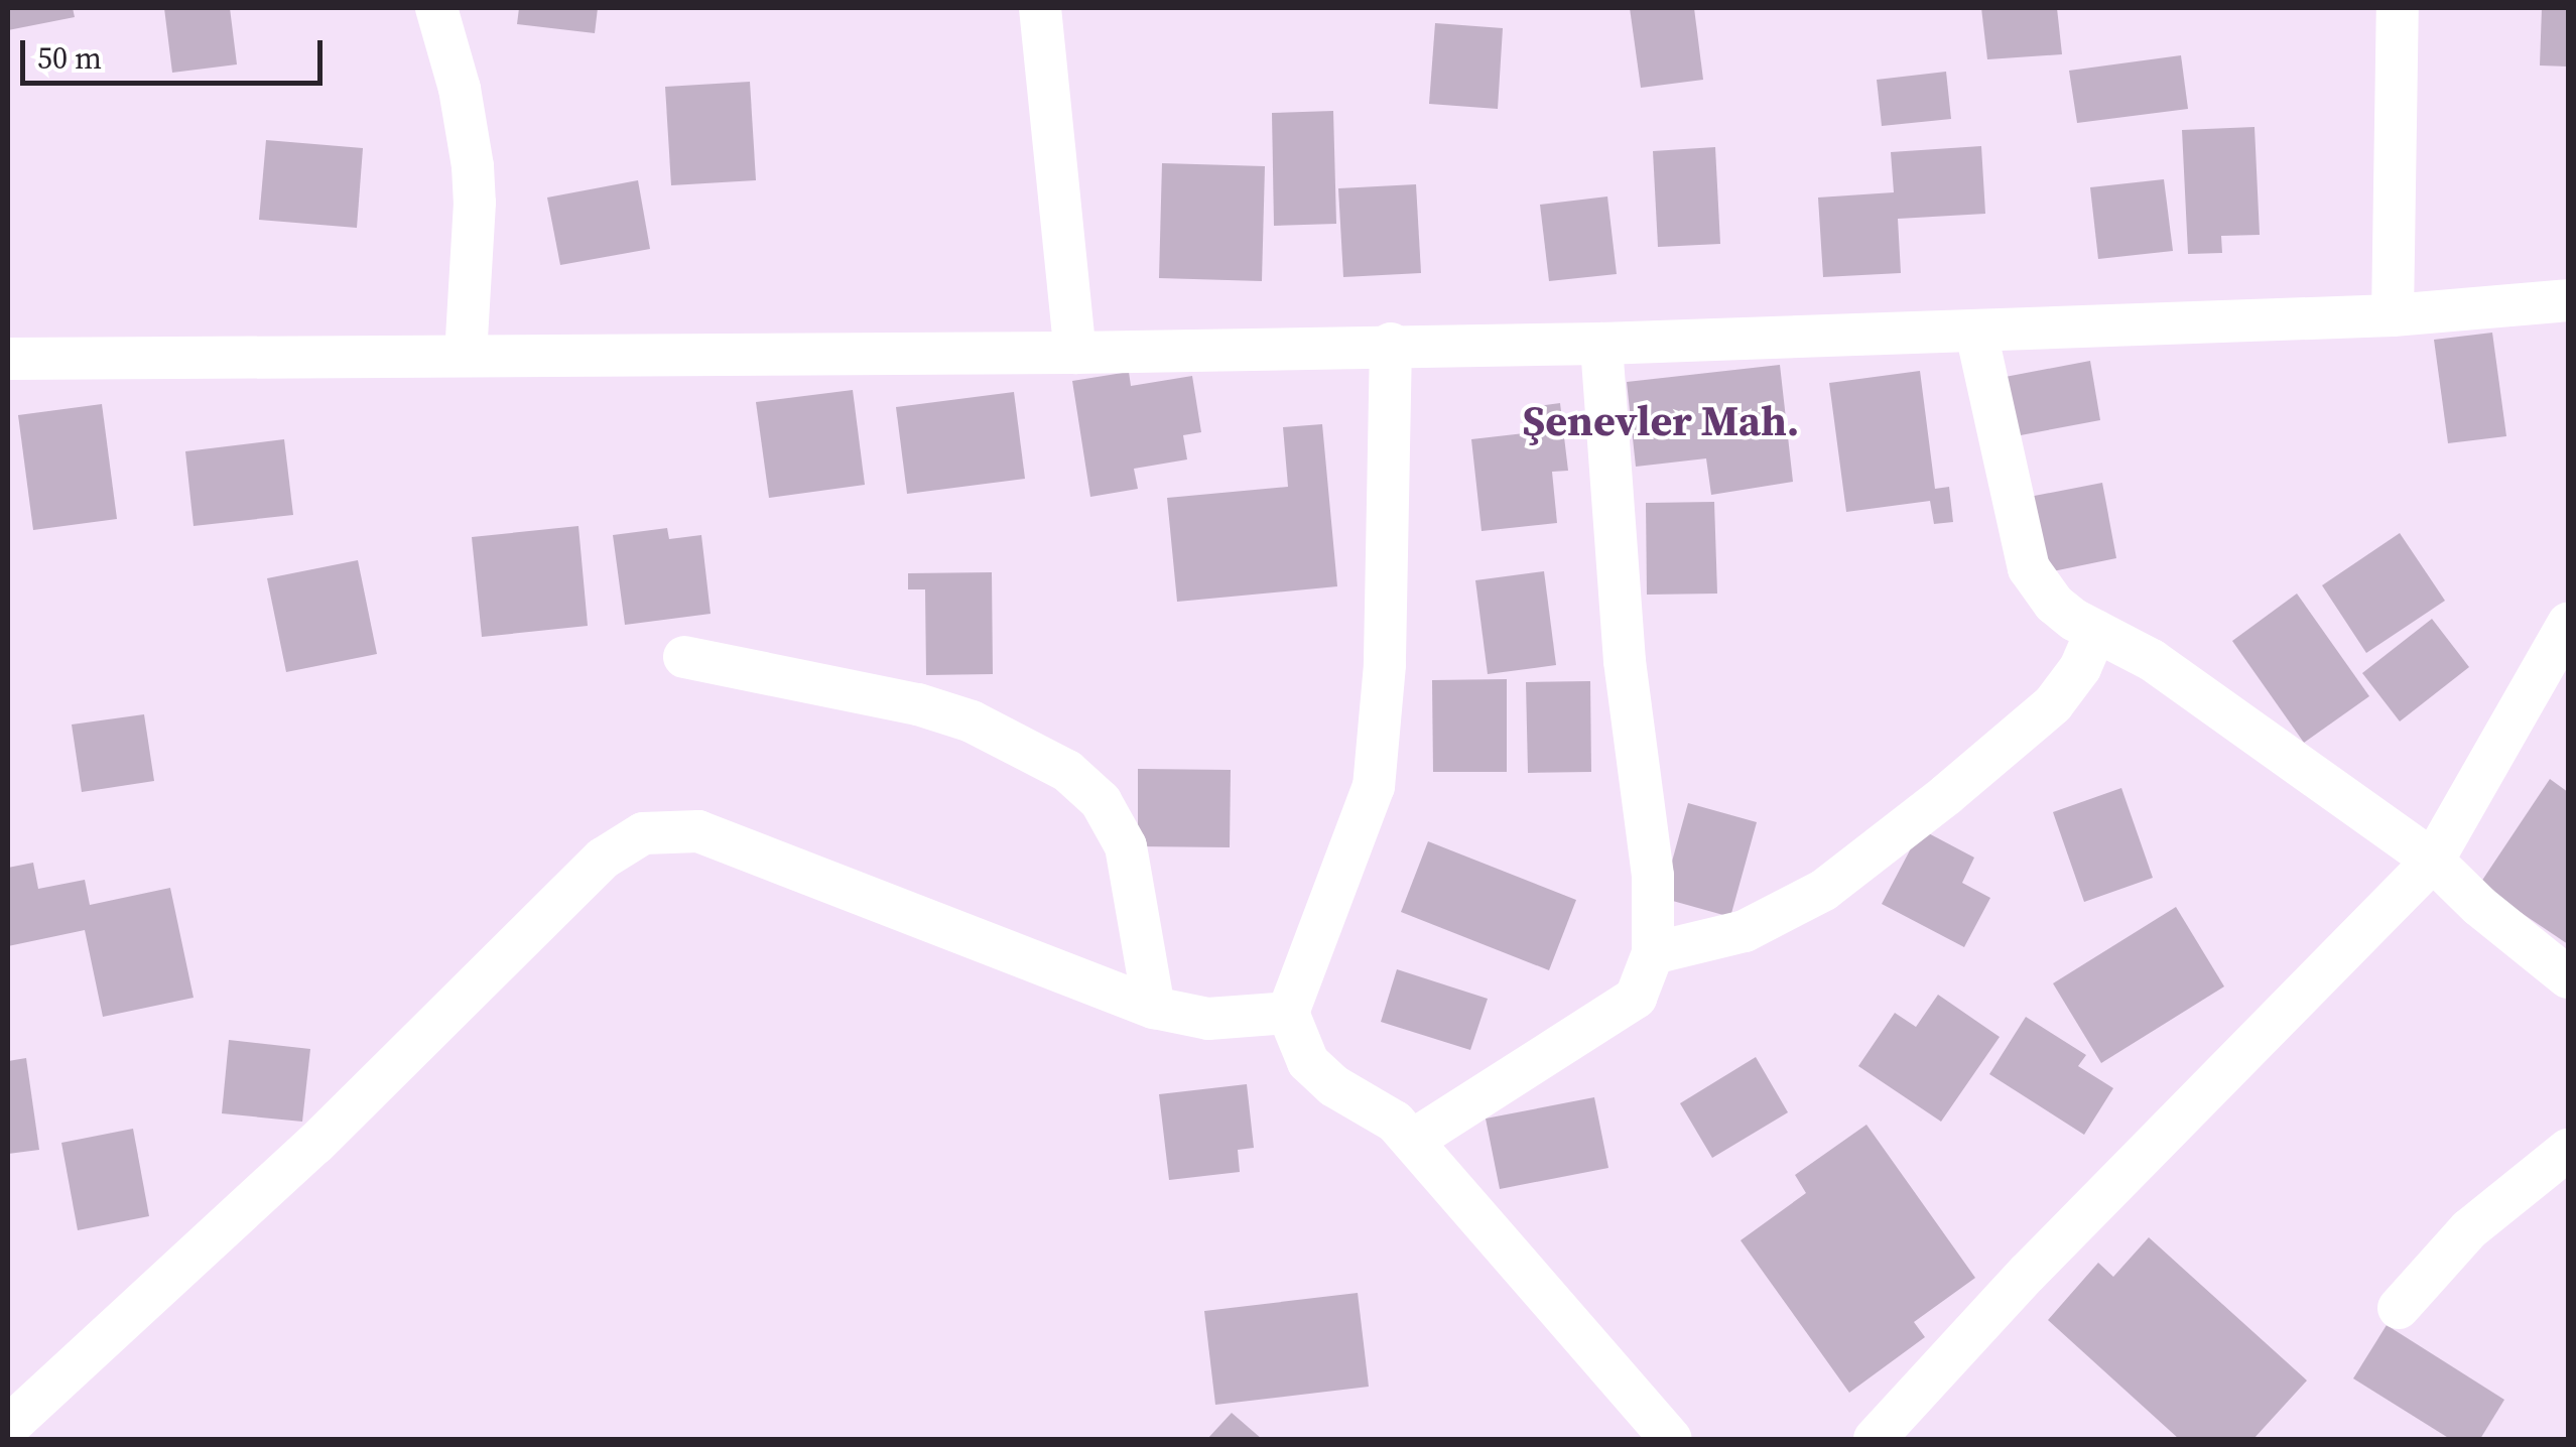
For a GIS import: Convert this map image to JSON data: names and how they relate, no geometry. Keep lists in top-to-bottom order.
{
  "districts": ["Şenevler Mah."],
  "scale_bar": "50 m"
}
